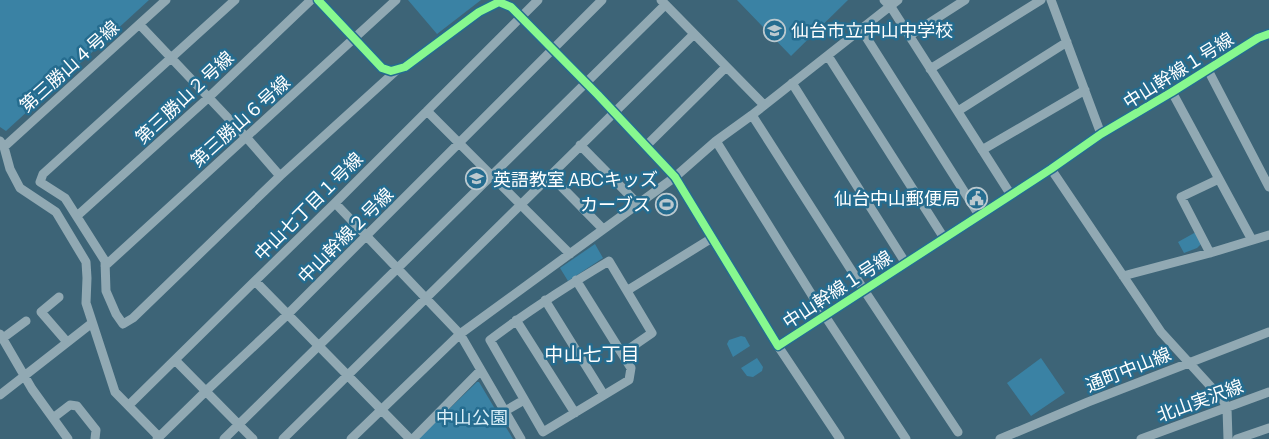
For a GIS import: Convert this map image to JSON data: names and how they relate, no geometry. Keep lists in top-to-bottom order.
{
  "streets": {
    "street": [
      "第三勝山４号線",
      "中山幹線１号線",
      "第三勝山２号線",
      "第三勝山６号線",
      "中山七丁目１号線",
      "中山幹線２号線",
      "通町中山線",
      "北山実沢線"
    ]
  },
  "crossings": [
    ["第三勝山４号線", "中山幹線２号線"],
    ["中山幹線１号線", "中山七丁目１号線"],
    ["中山幹線１号線", "中山幹線２号線"],
    ["中山七丁目１号線", "中山幹線２号線"]
  ],
  "districts": ["中山七丁目"],
  "parks": ["中山公園"],
  "places": {
    "school or university": ["仙台市立中山中学校", "英語教室 ABCキッズ"],
    "public building": ["仙台中山郵便局"],
    "sports": ["カーブス"]
  }
}
